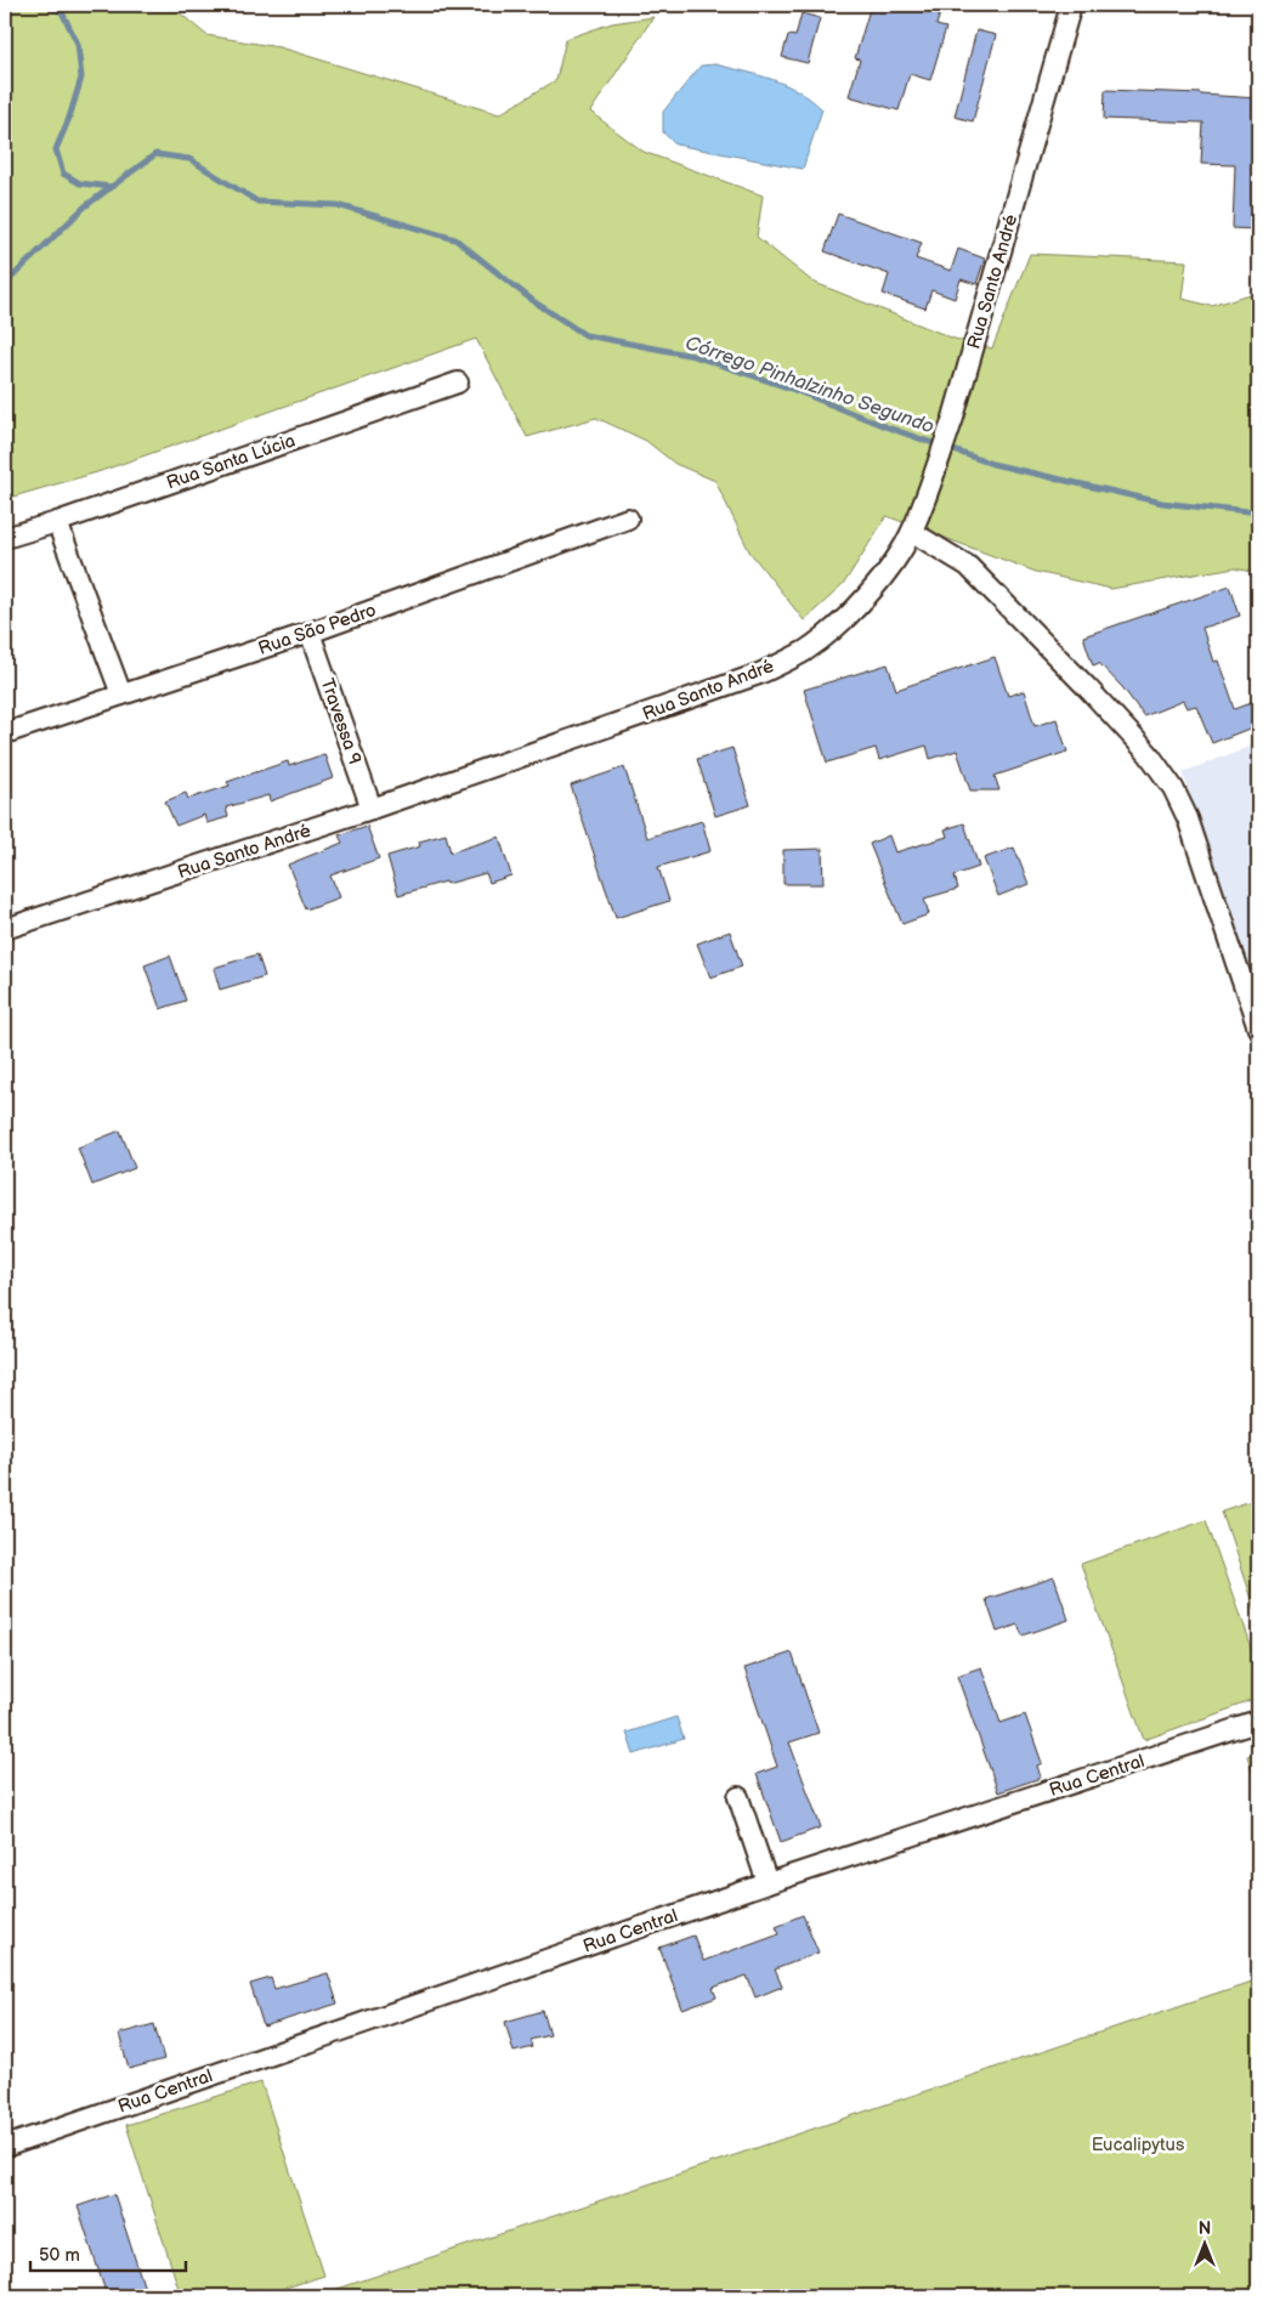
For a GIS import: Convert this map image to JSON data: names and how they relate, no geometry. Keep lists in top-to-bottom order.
{
  "streets": {
    "street": [
      "Rua Santo André",
      "Rua Santa Lúcia",
      "Rua São Pedro",
      "Travessa 9",
      "Rua Central"
    ]
  },
  "crossings": [
    ["Rua Santo André", "Travessa 9"],
    ["Rua São Pedro", "Travessa 9"]
  ],
  "water": ["Córrego Pinhalzinho Segundo"],
  "parks": ["Eucalipytus"],
  "scale_bar": "50 m",
  "north": "top"
}
